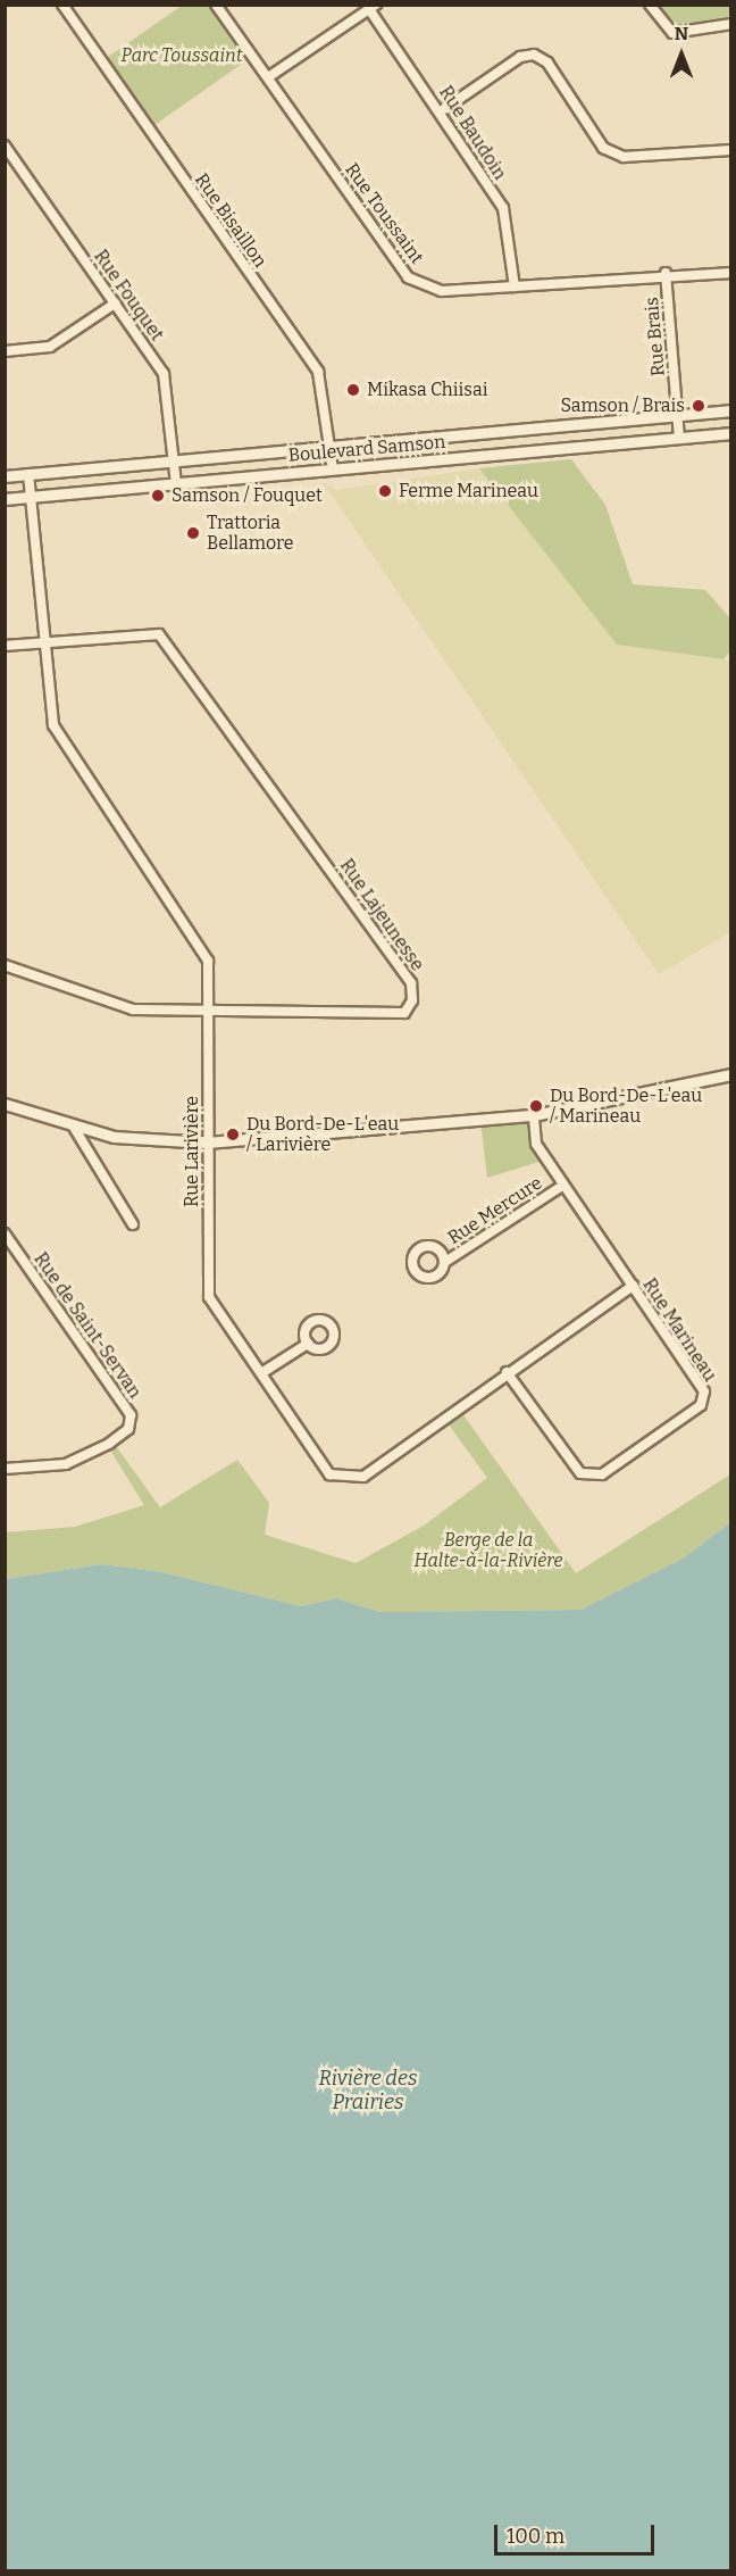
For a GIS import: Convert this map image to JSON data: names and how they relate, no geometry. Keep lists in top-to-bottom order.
{
  "streets": {
    "street": [
      "Rue Baudoin",
      "Rue Toussaint",
      "Rue Bisaillon",
      "Rue Fouquet",
      "Rue Brais",
      "Boulevard Samson",
      "Rue Lajeunesse",
      "Rue Larivière",
      "Rue Mercure",
      "Rue de Saint-Servan",
      "Rue Marineau"
    ]
  },
  "crossings": [
    ["Rue Baudoin", "Rue Toussaint"],
    ["Rue Toussaint", "Rue Brais"],
    ["Rue Bisaillon", "Boulevard Samson"],
    ["Rue Fouquet", "Boulevard Samson"],
    ["Rue Brais", "Boulevard Samson"],
    ["Boulevard Samson", "Rue Larivière"],
    ["Rue Lajeunesse", "Rue Larivière"],
    ["Rue Larivière", "Rue Marineau"],
    ["Rue Mercure", "Rue Marineau"]
  ],
  "water": ["Rivière des Prairies"],
  "parks": ["Parc Toussaint", "Berge de la Halte-à-la-Rivière"],
  "places": [
    "Mikasa Chiisai",
    "Samson / Brais",
    "Ferme Marineau",
    "Samson / Fouquet",
    "Trattoria Bellamore",
    "Du Bord-De-L'eau / Marineau",
    "Du Bord-De-L'eau / Larivière"
  ],
  "scale_bar": "100 m",
  "north": "top"
}
